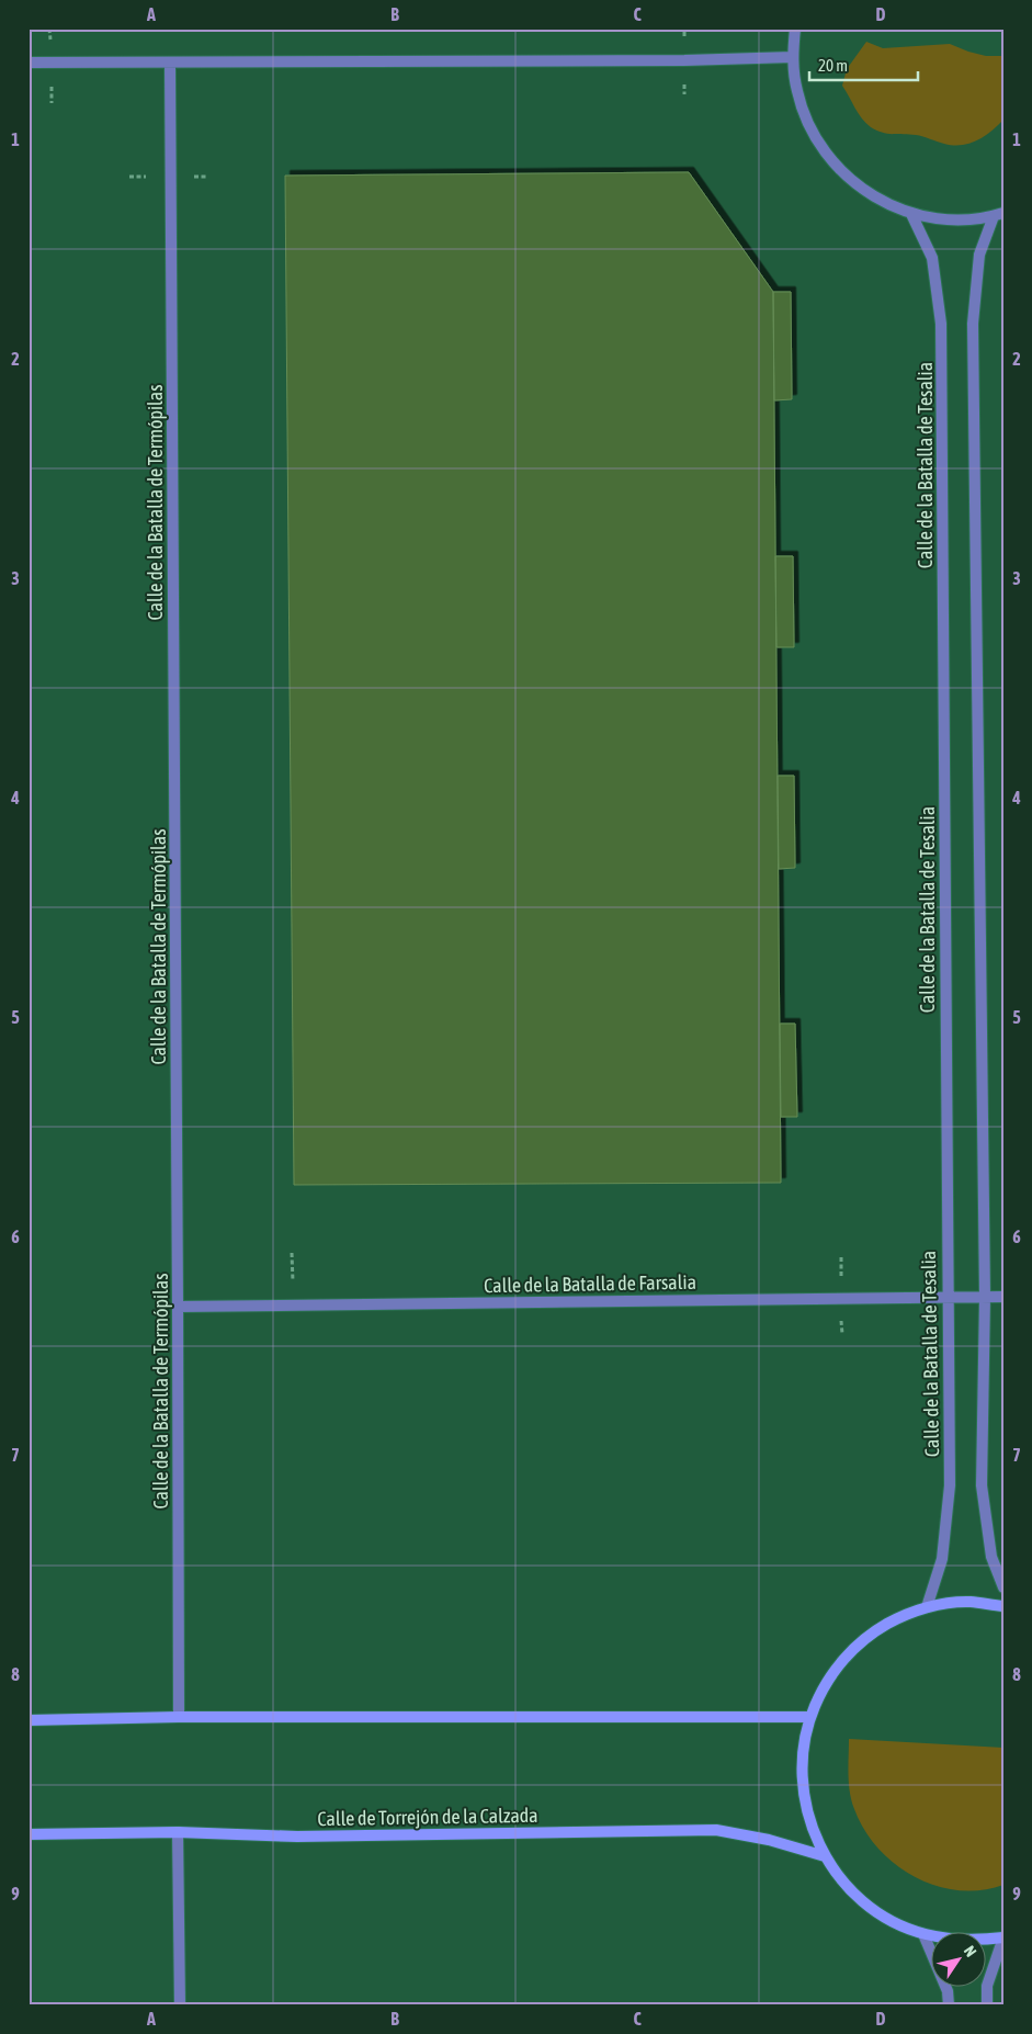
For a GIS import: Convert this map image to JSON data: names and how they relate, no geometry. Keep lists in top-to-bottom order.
{
  "streets": {
    "main road": ["Calle de Torrejón de la Calzada"],
    "street": ["Calle de la Batalla de Tesalia", "Calle de la Batalla de Termópilas", "Calle de la Batalla de Farsalia"]
  },
  "crossings": [
    ["Calle de la Batalla de Tesalia", "Calle de la Batalla de Farsalia"],
    ["Calle de la Batalla de Termópilas", "Calle de la Batalla de Farsalia"]
  ],
  "scale_bar": "20 m",
  "north": "top right",
  "grid": {
    "columns": [
      "A",
      "B",
      "C",
      "D"
    ],
    "rows": [
      "1",
      "2",
      "3",
      "4",
      "5",
      "6",
      "7",
      "8",
      "9"
    ]
  }
}
